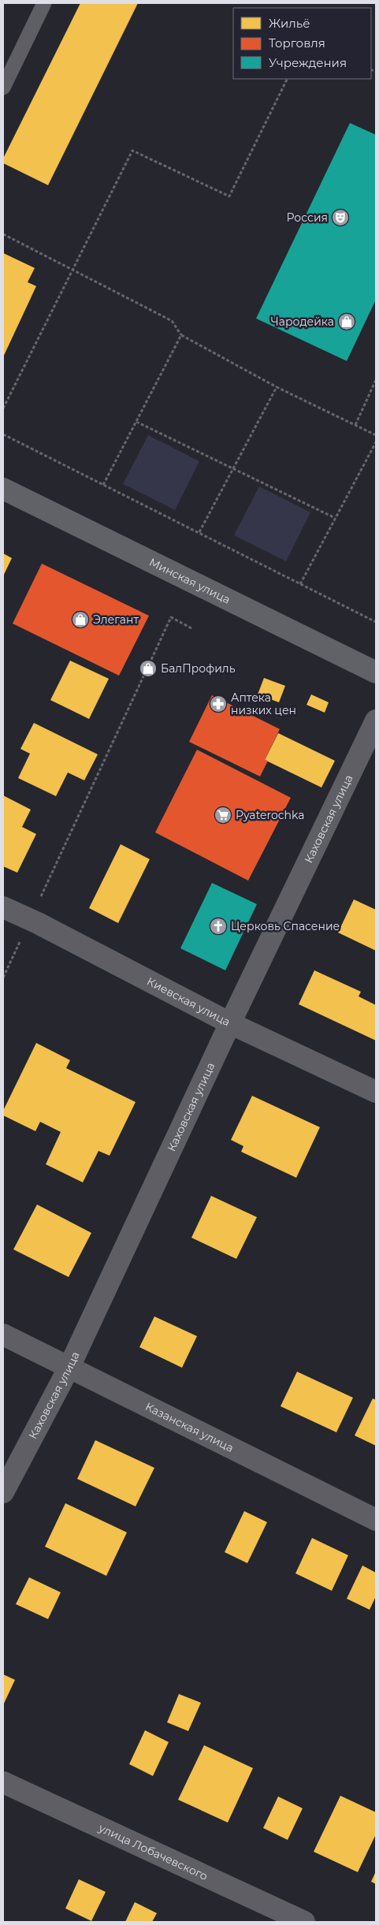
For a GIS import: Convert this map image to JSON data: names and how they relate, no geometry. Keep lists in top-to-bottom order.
{
  "streets": {
    "main road": ["Минская улица"],
    "street": [
      "Каховская улица",
      "Киевская улица",
      "Казанская улица",
      "улица Лобачевского"
    ]
  },
  "crossings": [
    ["Каховская улица", "Киевская улица"],
    ["Каховская улица", "Казанская улица"]
  ],
  "places": {
    "theatre": ["Россия"],
    "shop": ["Чародейка", "Элегант", "БалПрофиль"],
    "pharmacy": ["Аптека низких цен"],
    "supermarket": ["Pyaterochka"],
    "church": ["Церковь Спасение"]
  },
  "legend": ["Жильё", "Торговля", "Учреждения"]
}
